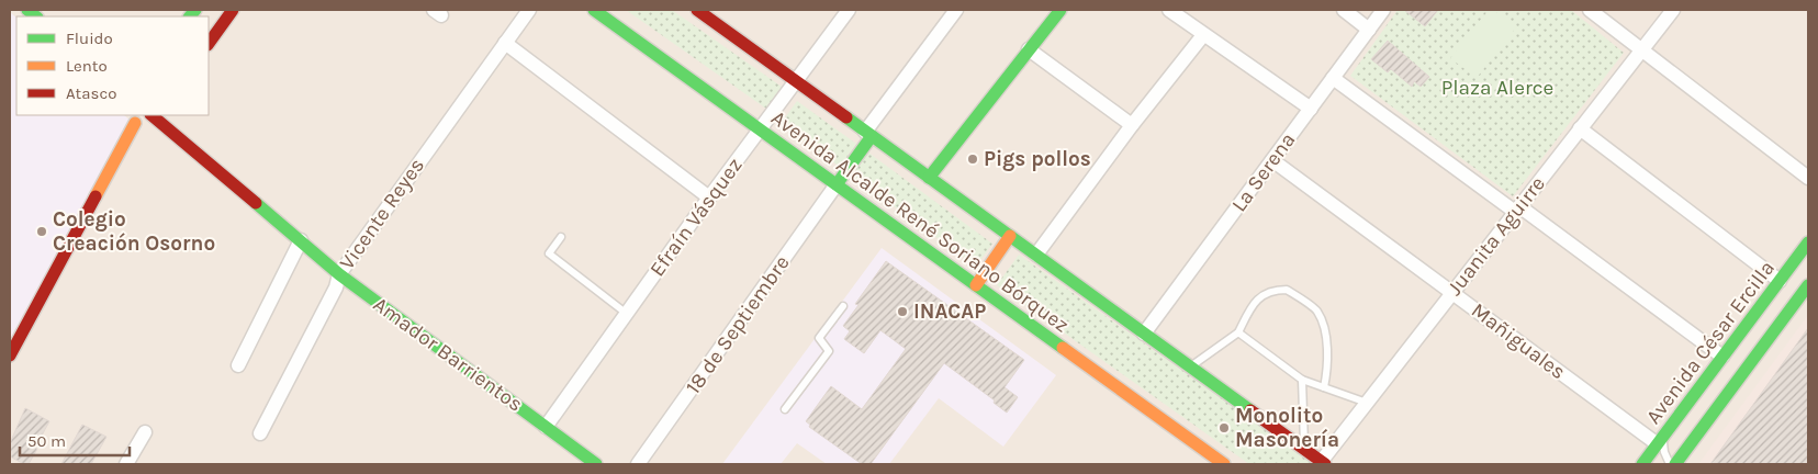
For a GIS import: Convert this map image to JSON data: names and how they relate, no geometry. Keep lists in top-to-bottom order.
{
  "streets": {
    "main road": ["Avenida Alcalde René Soriano Bórquez", "Avenida César Ercilla", "Amador Barrientos"],
    "street": [
      "La Serena",
      "Vicente Reyes",
      "Efraín Vásquez",
      "Juanita Aguirre",
      "18 de Septiembre",
      "Mañiguales"
    ]
  },
  "crossings": [
    ["La Serena", "Avenida Alcalde René Soriano Bórquez"],
    ["La Serena", "Mañiguales"],
    ["Vicente Reyes", "Amador Barrientos"],
    ["Efraín Vásquez", "Avenida Alcalde René Soriano Bórquez"],
    ["Efraín Vásquez", "Amador Barrientos"],
    ["Avenida Alcalde René Soriano Bórquez", "Juanita Aguirre"],
    ["Avenida Alcalde René Soriano Bórquez", "18 de Septiembre"],
    ["Juanita Aguirre", "Mañiguales"],
    ["Mañiguales", "Avenida César Ercilla"]
  ],
  "parks": ["Plaza Alerce"],
  "places": [
    "Pigs pollos",
    "Colegio Creación Osorno",
    "INACAP",
    "Monolito Masonería"
  ],
  "legend": ["Fluido", "Lento", "Atasco"],
  "scale_bar": "50 m"
}
